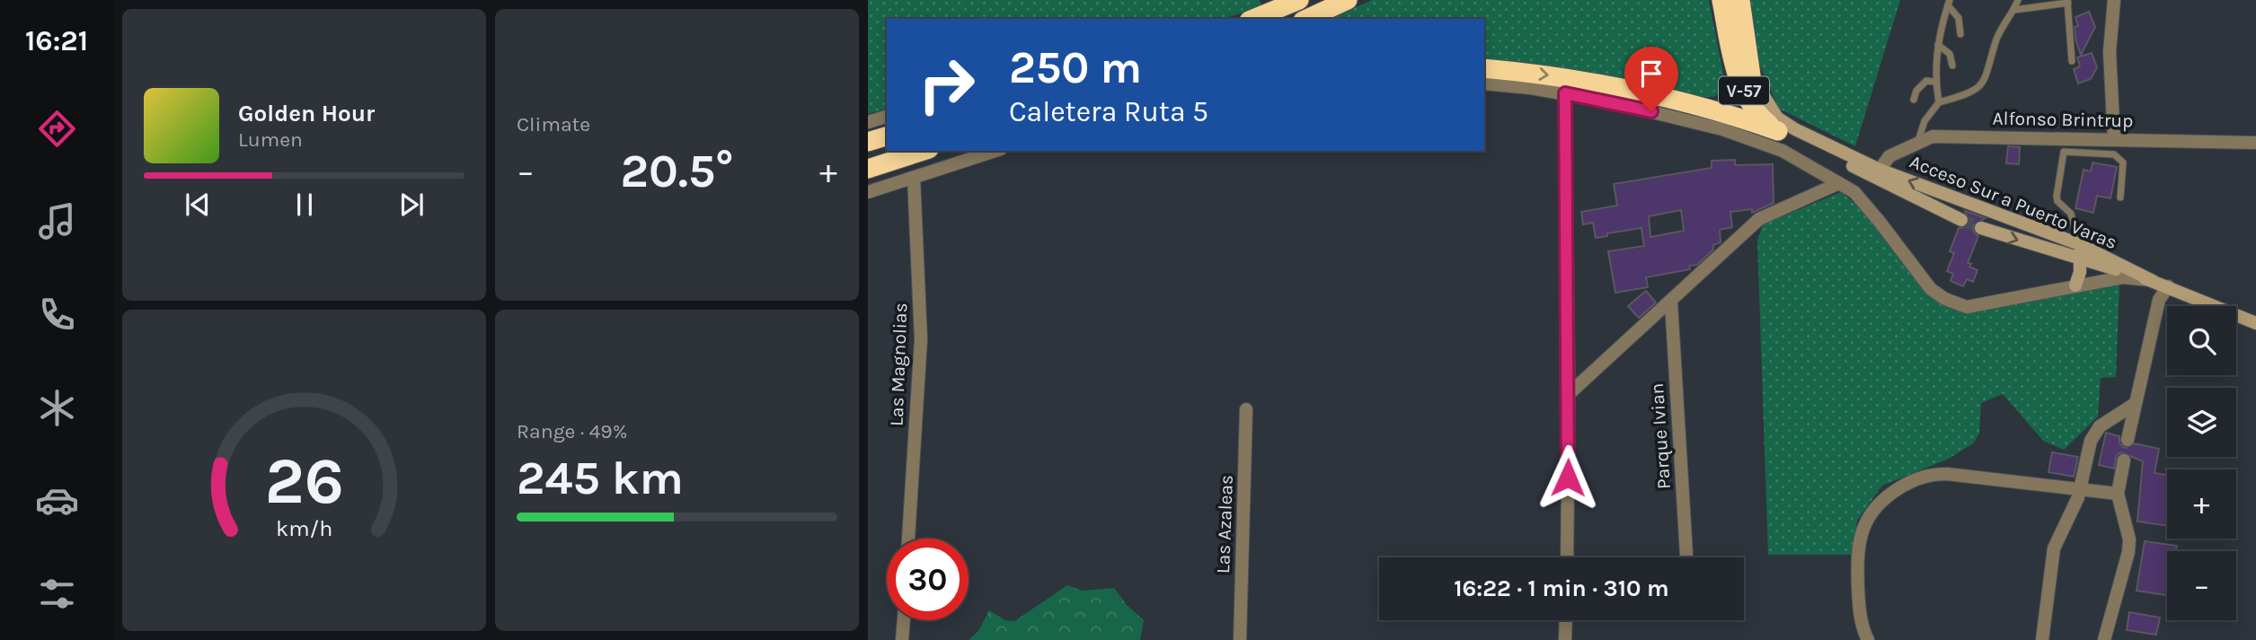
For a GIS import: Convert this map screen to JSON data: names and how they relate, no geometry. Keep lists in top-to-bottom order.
{
  "streets": {
    "highway": ["V-57"],
    "main road": ["Acceso Sur a Puerto Varas"],
    "street": [
      "Alfonso Brintrup",
      "Las Magnolias",
      "Parque Ivian",
      "Las Azaleas"
    ]
  },
  "crossings": [
    ["V-57", "Acceso Sur a Puerto Varas"],
    ["Alfonso Brintrup", "Acceso Sur a Puerto Varas"]
  ],
  "page": {
    "tabs": "16:21",
    "tile": [
      "Climate",
      ["Range · 49%", "245 km"]
    ],
    "turn": ["250 m", "Caletera Ruta 5"],
    "song": ["Golden Hour", "Lumen"],
    "heat": ["−", "20.5°", "+"],
    "map_buttons": ["+", "−"],
    "limit": "30",
    "trip": "16:22 · 1 min · 310 m",
    "gauge": ["26", "km/h"]
  }
}
